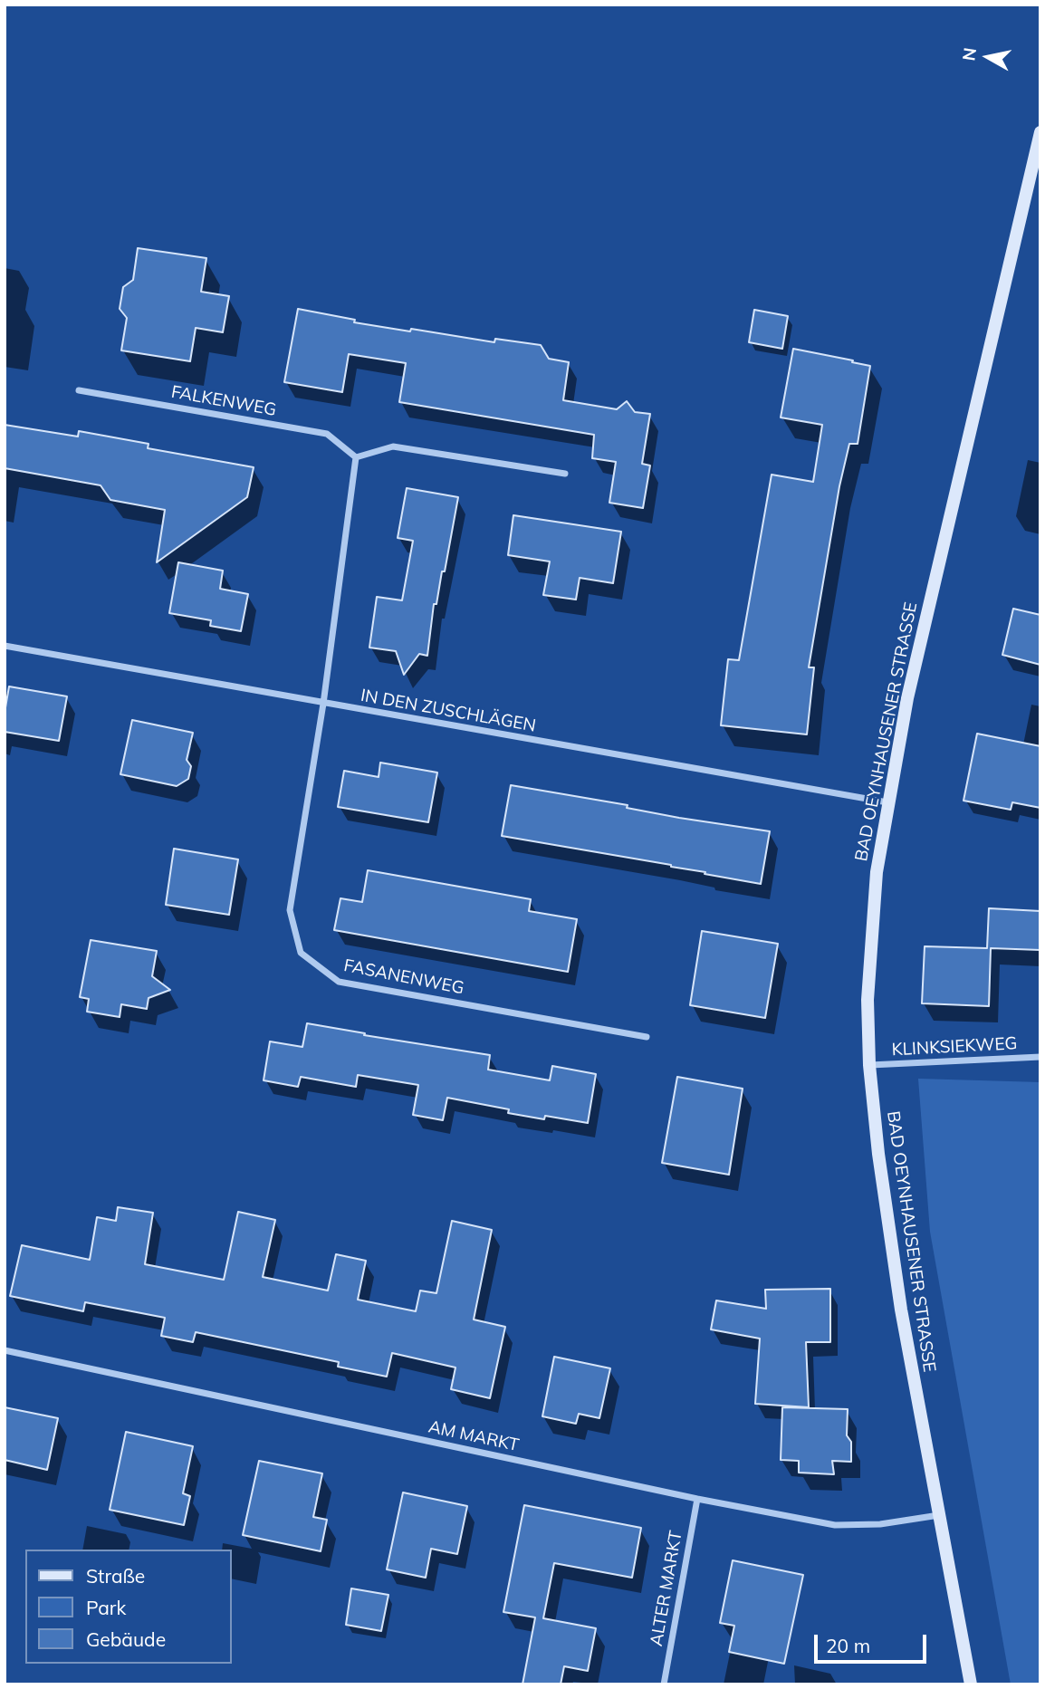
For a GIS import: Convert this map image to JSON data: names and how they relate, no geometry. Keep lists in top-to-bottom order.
{
  "streets": {
    "main road": ["BAD OEYNHAUSENER STRASSE"],
    "street": [
      "FALKENWEG",
      "IN DEN ZUSCHLÄGEN",
      "FASANENWEG",
      "KLINKSIEKWEG",
      "AM MARKT",
      "ALTER MARKT"
    ]
  },
  "crossings": [
    ["IN DEN ZUSCHLÄGEN", "BAD OEYNHAUSENER STRASSE"],
    ["IN DEN ZUSCHLÄGEN", "FASANENWEG"],
    ["BAD OEYNHAUSENER STRASSE", "KLINKSIEKWEG"],
    ["BAD OEYNHAUSENER STRASSE", "AM MARKT"],
    ["AM MARKT", "ALTER MARKT"]
  ],
  "legend": ["Straße", "Park", "Gebäude"],
  "scale_bar": "20 m",
  "north": "left"
}
